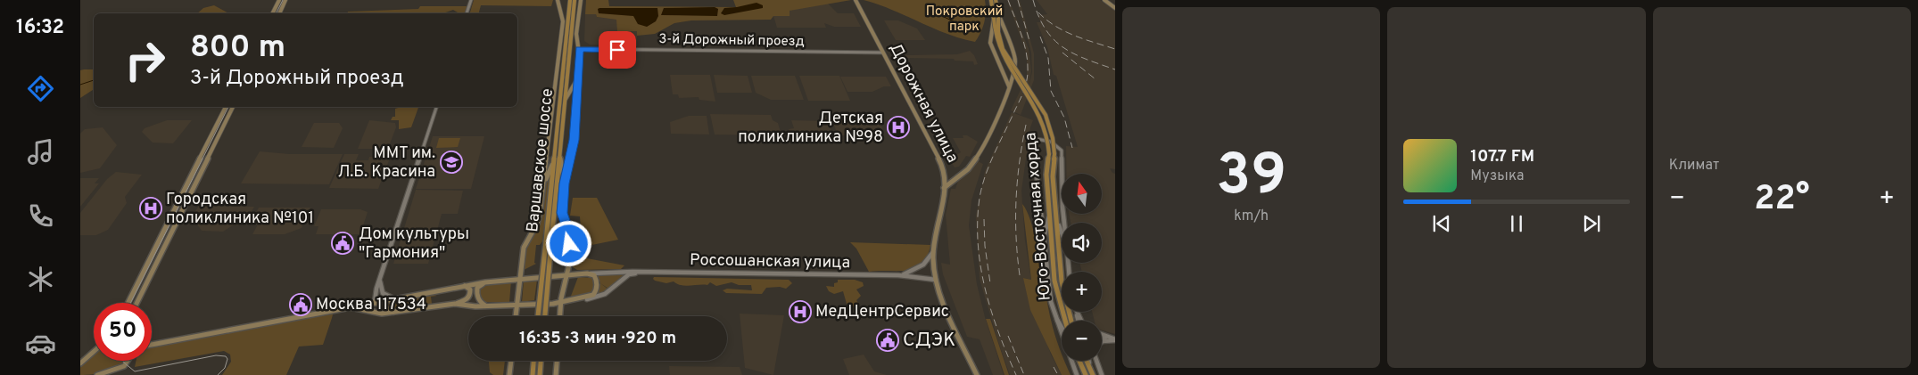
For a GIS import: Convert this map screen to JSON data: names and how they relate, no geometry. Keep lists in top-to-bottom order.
{
  "streets": {
    "main road": [
      "Дорожная улица",
      "Варшавское шоссе",
      "Юго-Восточная хорда",
      "Россошанская улица"
    ],
    "street": ["3-й Дорожный проезд"]
  },
  "crossings": [
    ["3-й Дорожный проезд", "Дорожная улица"],
    ["Дорожная улица", "Россошанская улица"]
  ],
  "parks": ["Покровский парк"],
  "places": {
    "hospital": ["Детская поликлиника №98", "Городская поликлиника №101", "МедЦентрСервис"],
    "school or university": ["ММТ им. Л.Б. Красина"],
    "public building": ["Дом культуры \"Гармония\"", "Москва 117534", "СДЭК"]
  },
  "north": "top",
  "page": {
    "tabs": "16:32",
    "tile": [
      ["39", "km/h"],
      "Климат"
    ],
    "turn": ["800 m", "3-й Дорожный проезд"],
    "song": ["107.7 FM", "Музыка"],
    "map_buttons": ["+", "−"],
    "heat": ["−", "22°", "+"],
    "limit": "50",
    "trip": "16:35 · 3 мин · 920 m"
  }
}
